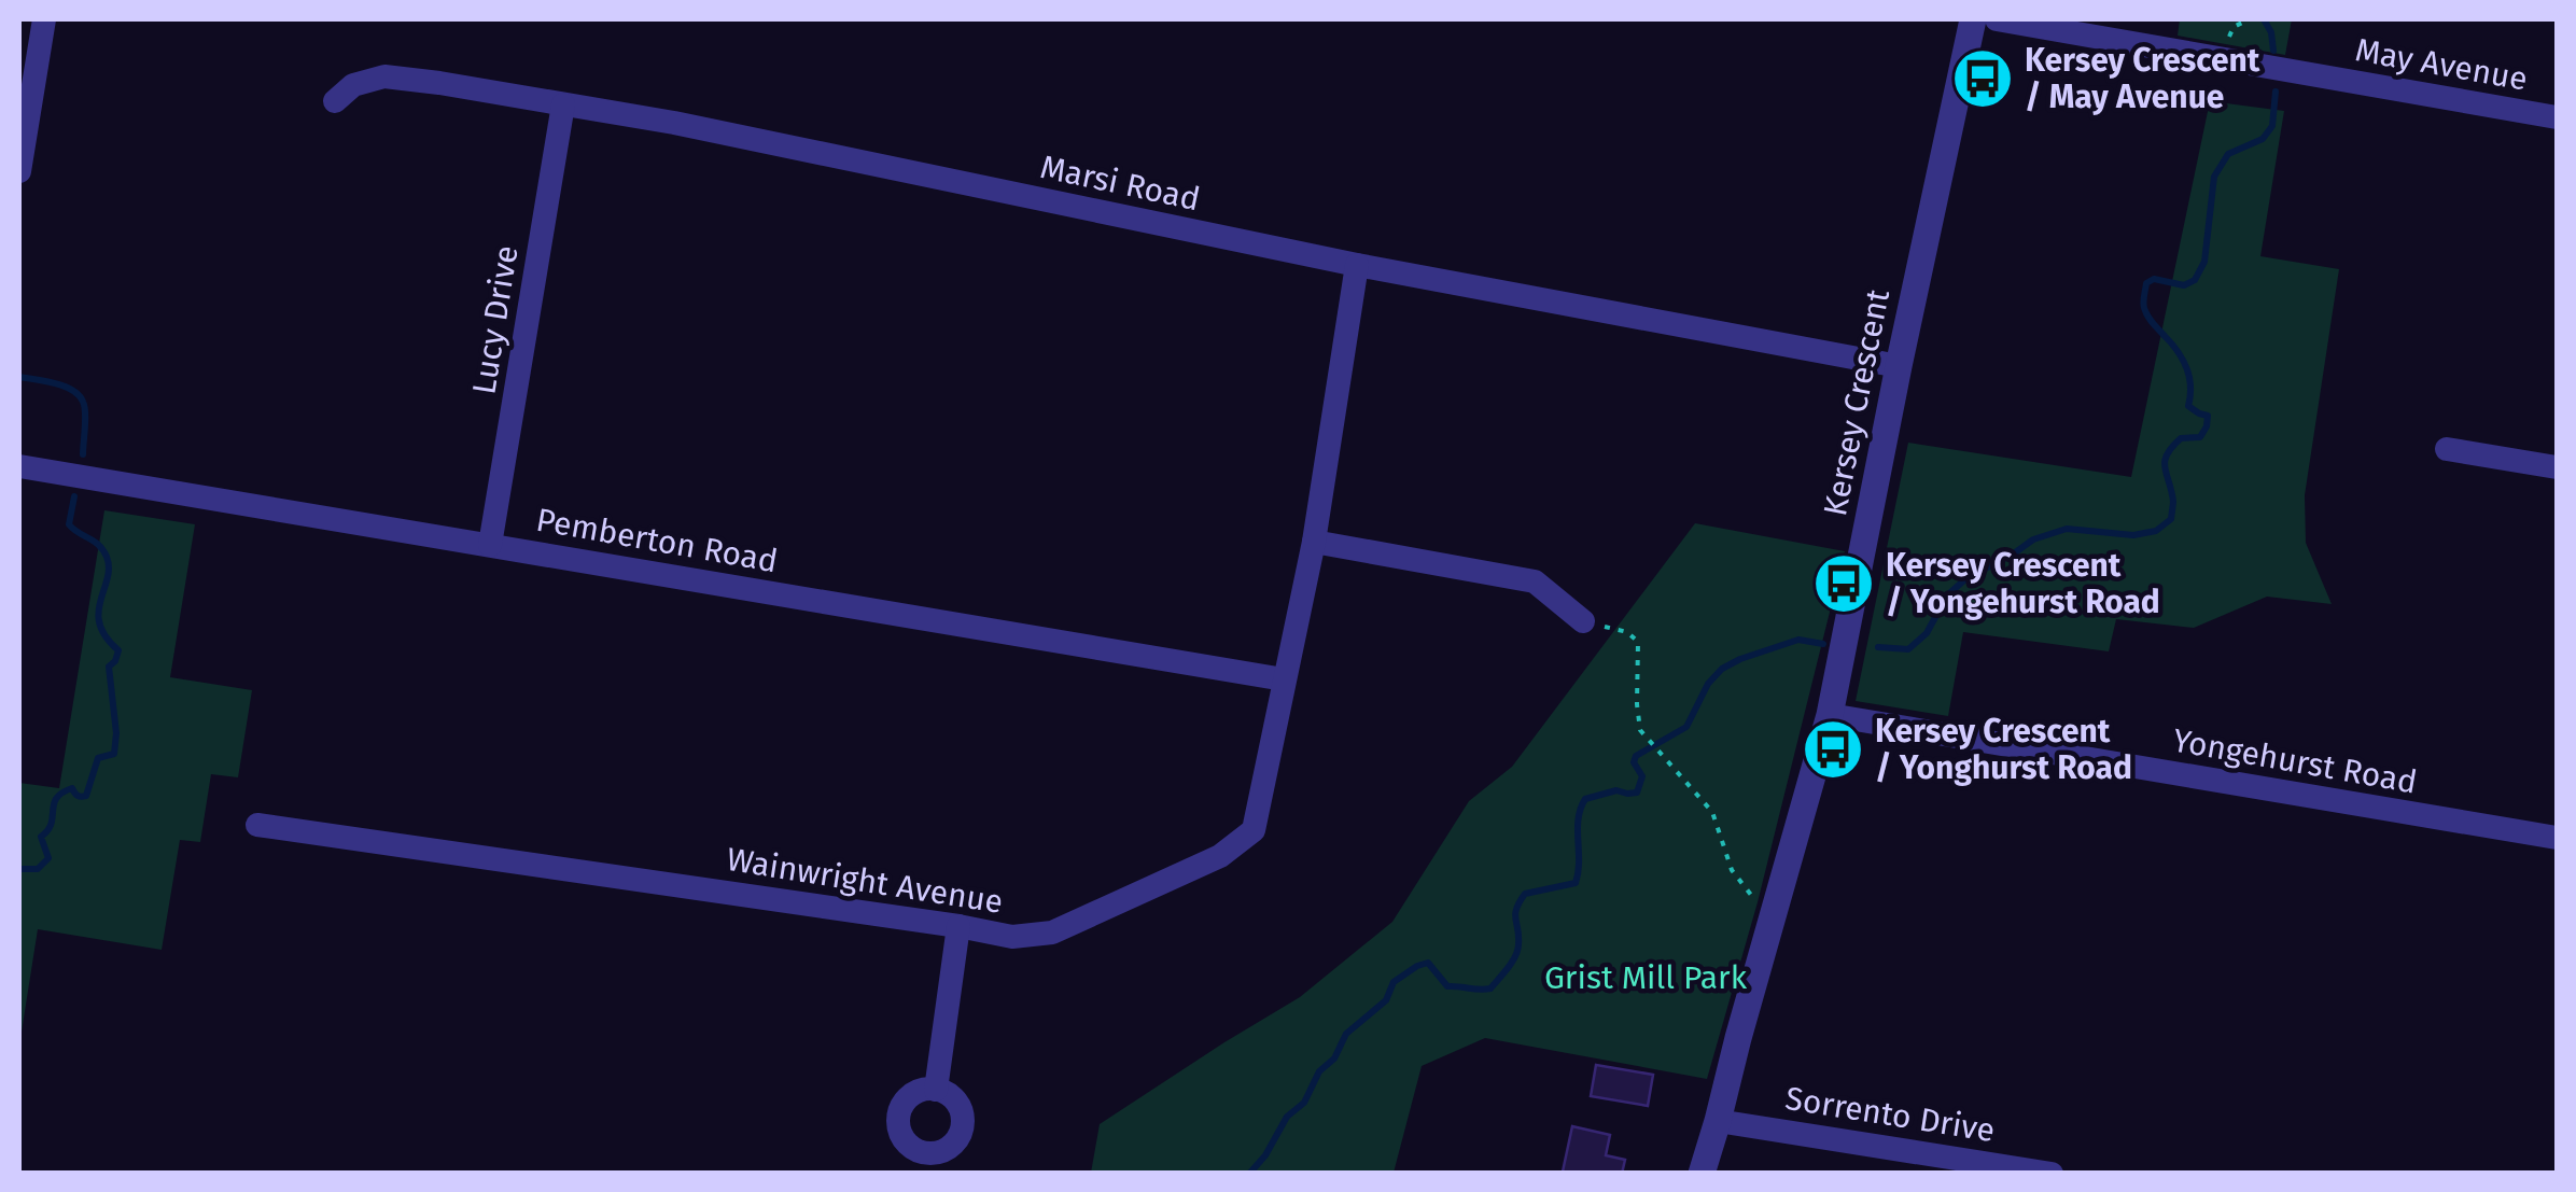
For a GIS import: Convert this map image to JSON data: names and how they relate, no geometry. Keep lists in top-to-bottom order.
{
  "streets": {
    "street": [
      "May Avenue",
      "Marsi Road",
      "Lucy Drive",
      "Kersey Crescent",
      "Pemberton Road",
      "Yongehurst Road",
      "Wainwright Avenue",
      "Sorrento Drive"
    ]
  },
  "crossings": [
    ["Marsi Road", "Lucy Drive"],
    ["Marsi Road", "Kersey Crescent"],
    ["Marsi Road", "Wainwright Avenue"],
    ["Lucy Drive", "Pemberton Road"],
    ["Kersey Crescent", "Yongehurst Road"],
    ["Kersey Crescent", "Sorrento Drive"],
    ["Pemberton Road", "Wainwright Avenue"]
  ],
  "parks": ["Grist Mill Park"],
  "places": {
    "bus stop": ["Kersey Crescent / May Avenue", "Kersey Crescent / Yongehurst Road", "Kersey Crescent / Yonghurst Road"]
  }
}
